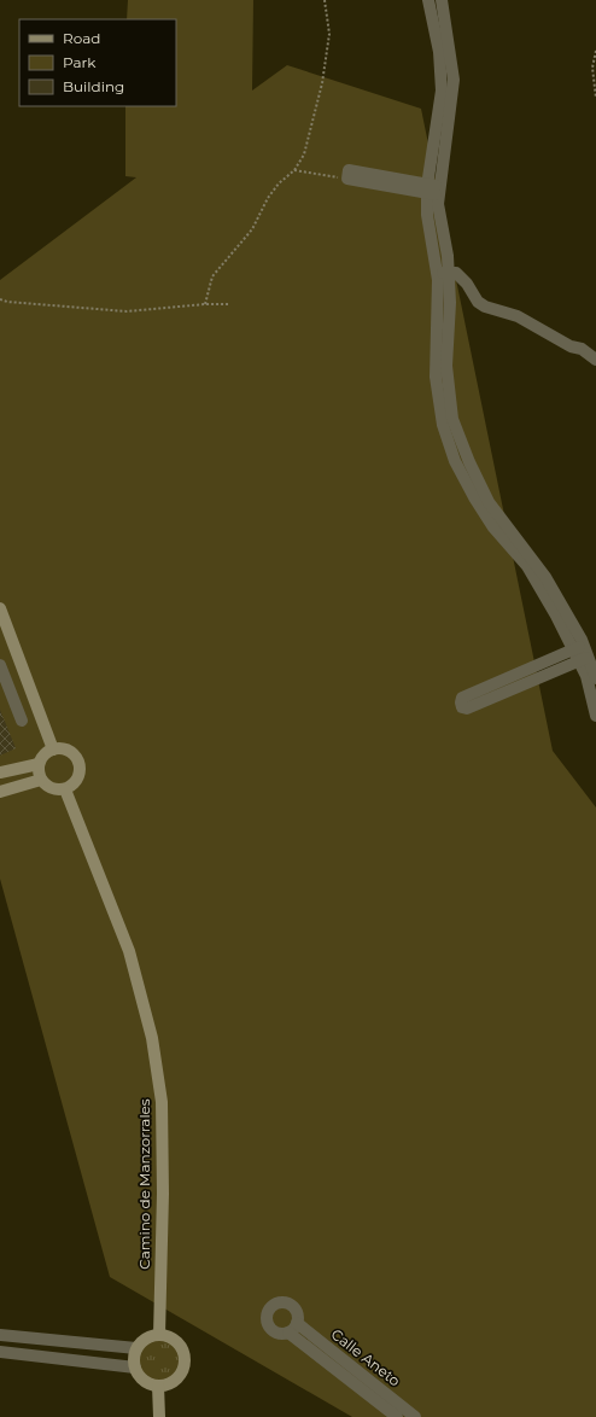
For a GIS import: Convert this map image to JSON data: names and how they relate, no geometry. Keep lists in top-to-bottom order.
{
  "streets": {
    "street": ["Camino de Manzorrales", "Calle Aneto"]
  },
  "legend": ["Road", "Park", "Building"]
}
